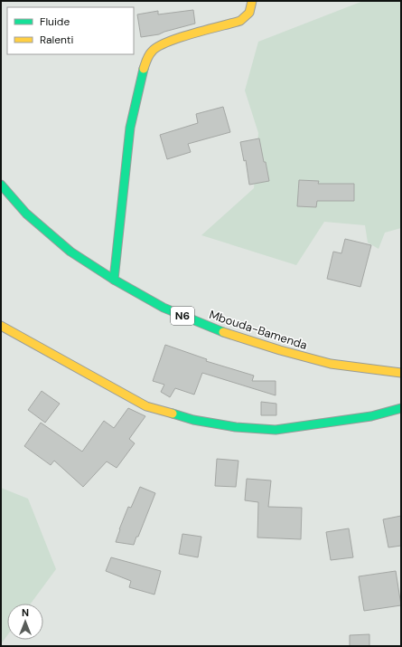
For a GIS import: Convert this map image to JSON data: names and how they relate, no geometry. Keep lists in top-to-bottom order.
{
  "streets": {
    "main road": ["N6", "Mbouda-Bamenda"]
  },
  "legend": ["Fluide", "Ralenti"],
  "north": "top"
}
